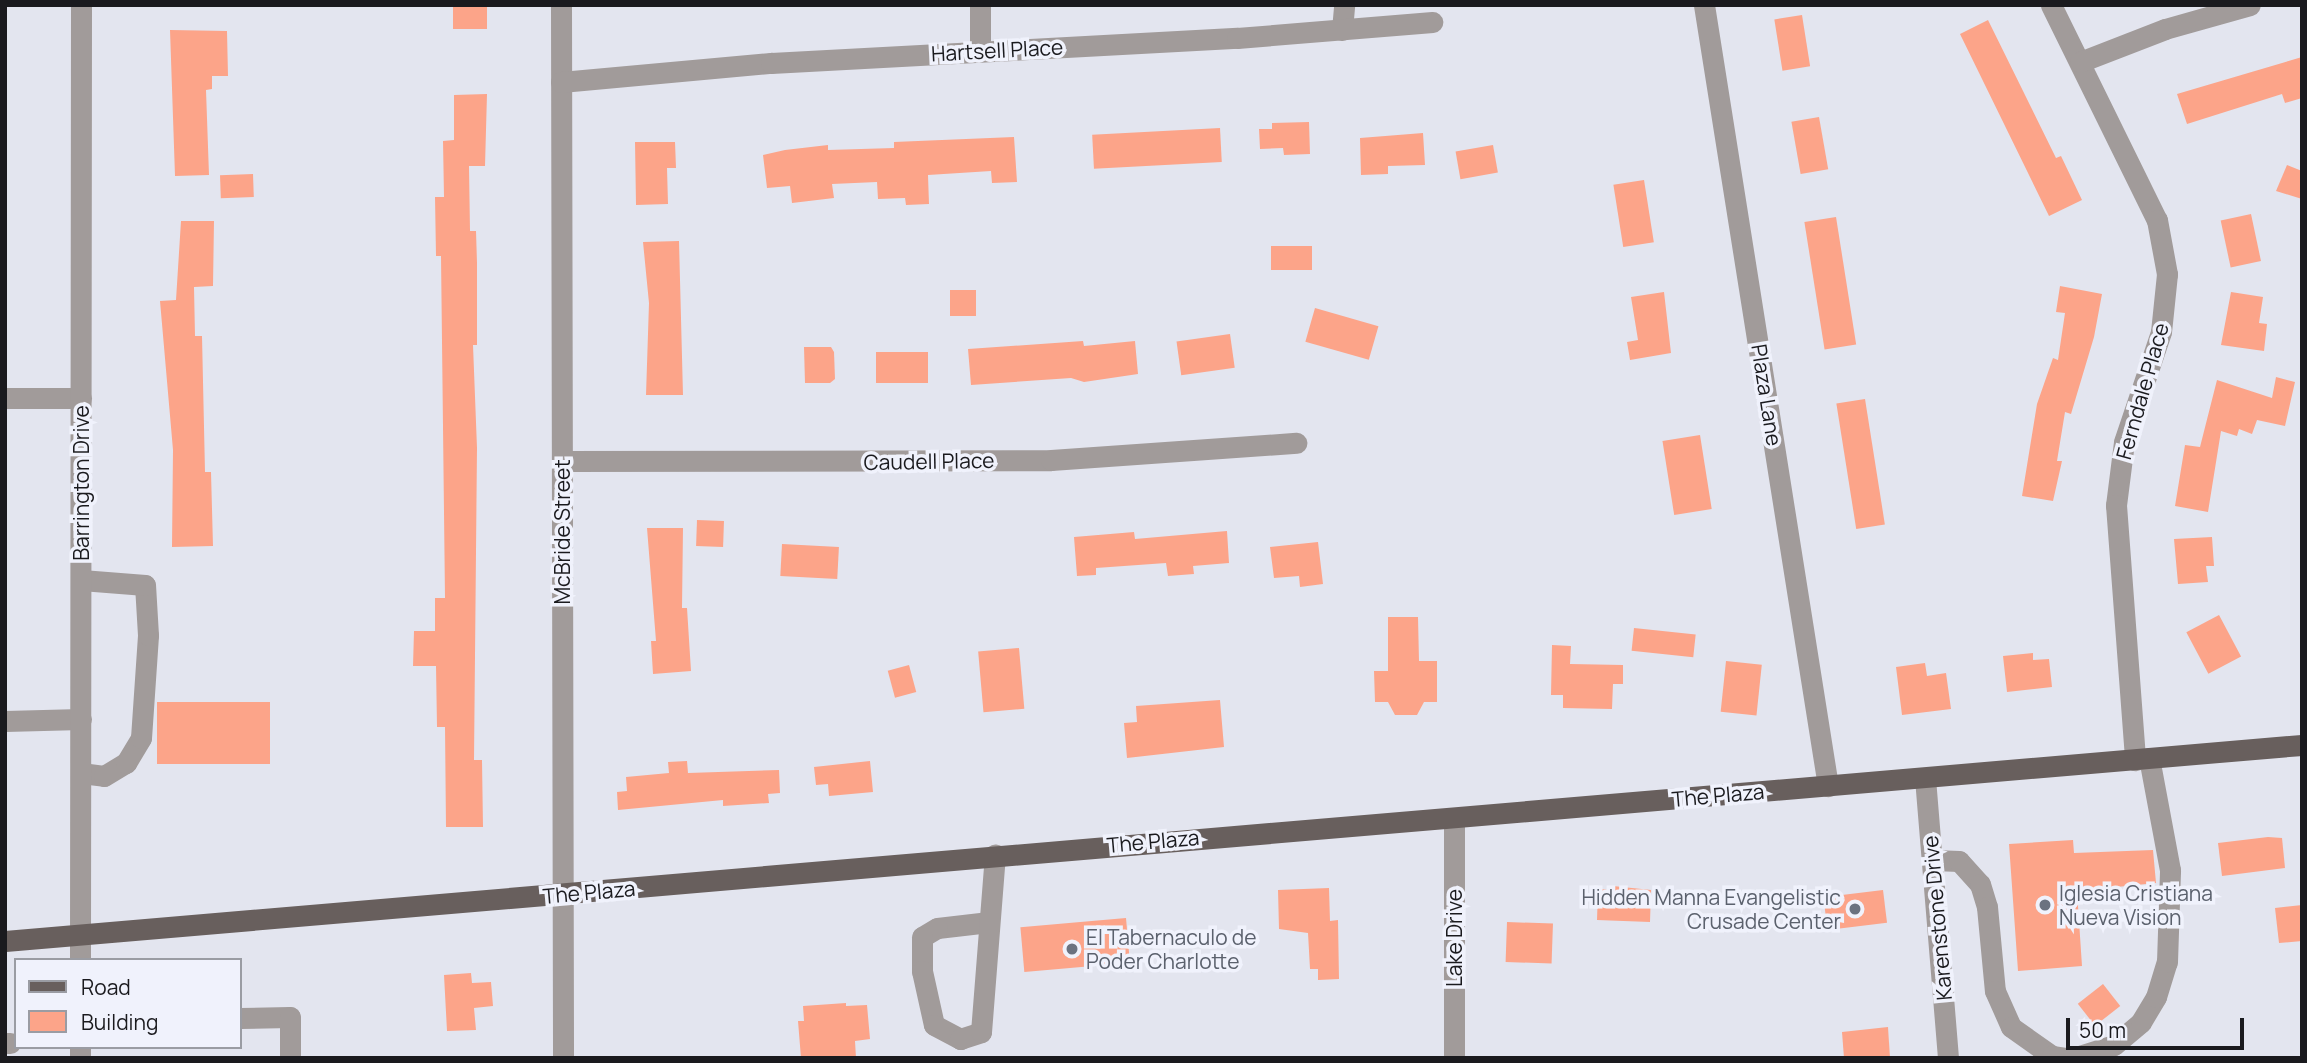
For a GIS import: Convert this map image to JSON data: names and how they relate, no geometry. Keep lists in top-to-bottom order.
{
  "streets": {
    "main road": ["The Plaza"],
    "street": [
      "Hartsell Place",
      "Ferndale Place",
      "Plaza Lane",
      "Caudell Place",
      "Barrington Drive",
      "McBride Street",
      "Karenstone Drive",
      "Lake Drive"
    ]
  },
  "crossings": [
    ["Hartsell Place", "McBride Street"],
    ["Ferndale Place", "The Plaza"],
    ["Plaza Lane", "The Plaza"],
    ["Caudell Place", "McBride Street"],
    ["Barrington Drive", "The Plaza"],
    ["McBride Street", "The Plaza"],
    ["The Plaza", "Karenstone Drive"],
    ["The Plaza", "Lake Drive"]
  ],
  "places": ["Iglesia Cristiana Nueva Vision", "Hidden Manna Evangelistic Crusade Center", "El Tabernaculo de Poder Charlotte"],
  "legend": ["Road", "Building"],
  "scale_bar": "50 m"
}
